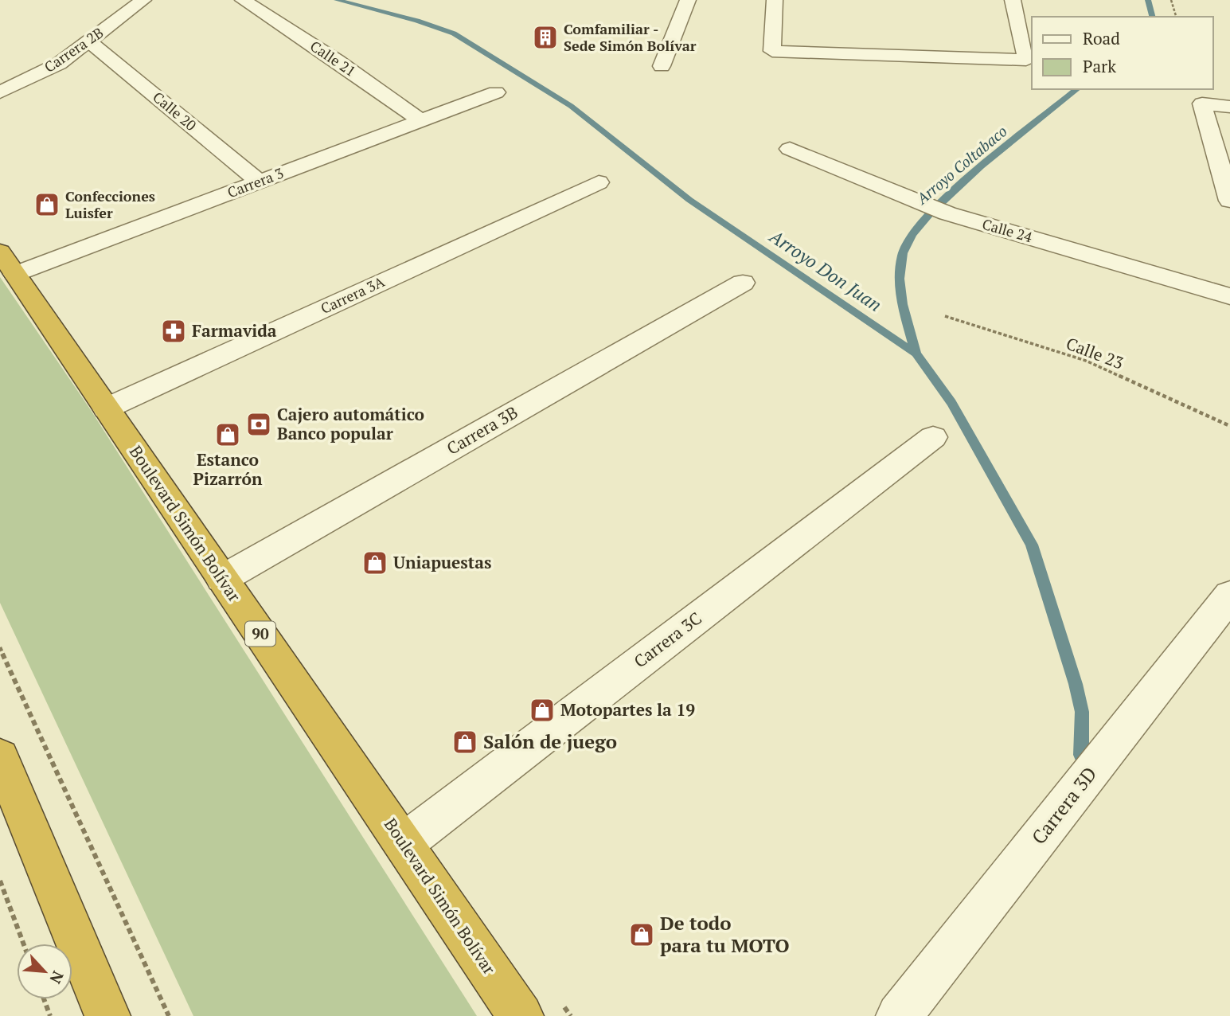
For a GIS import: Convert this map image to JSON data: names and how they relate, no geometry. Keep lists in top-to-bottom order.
{
  "streets": {
    "highway": ["Boulevard Simón Bolívar", "90"],
    "street": [
      "Carrera 2B",
      "Calle 21",
      "Calle 20",
      "Carrera 3",
      "Calle 24",
      "Carrera 3A",
      "Carrera 3B",
      "Carrera 3C",
      "Carrera 3D"
    ],
    "path": ["Calle 23"]
  },
  "crossings": [
    ["Carrera 2B", "Calle 20"],
    ["Calle 21", "Carrera 3"],
    ["Calle 20", "Carrera 3"],
    ["Carrera 3", "Boulevard Simón Bolívar"],
    ["Carrera 3A", "Boulevard Simón Bolívar"],
    ["Carrera 3B", "Boulevard Simón Bolívar"],
    ["Boulevard Simón Bolívar", "Carrera 3C"]
  ],
  "water": ["Arroyo Coltabaco", "Arroyo Don Juan"],
  "places": {
    "building": ["Comfamiliar - Sede Simón Bolívar"],
    "shop": [
      "Confecciones Luisfer",
      "Estanco Pizarrón",
      "Uniapuestas",
      "Motopartes la 19",
      "Salón de juego",
      "De todo para tu MOTO"
    ],
    "pharmacy": ["Farmavida"],
    "bank": ["Cajero automático Banco popular"]
  },
  "legend": ["Road", "Park"],
  "north": "bottom right"
}
